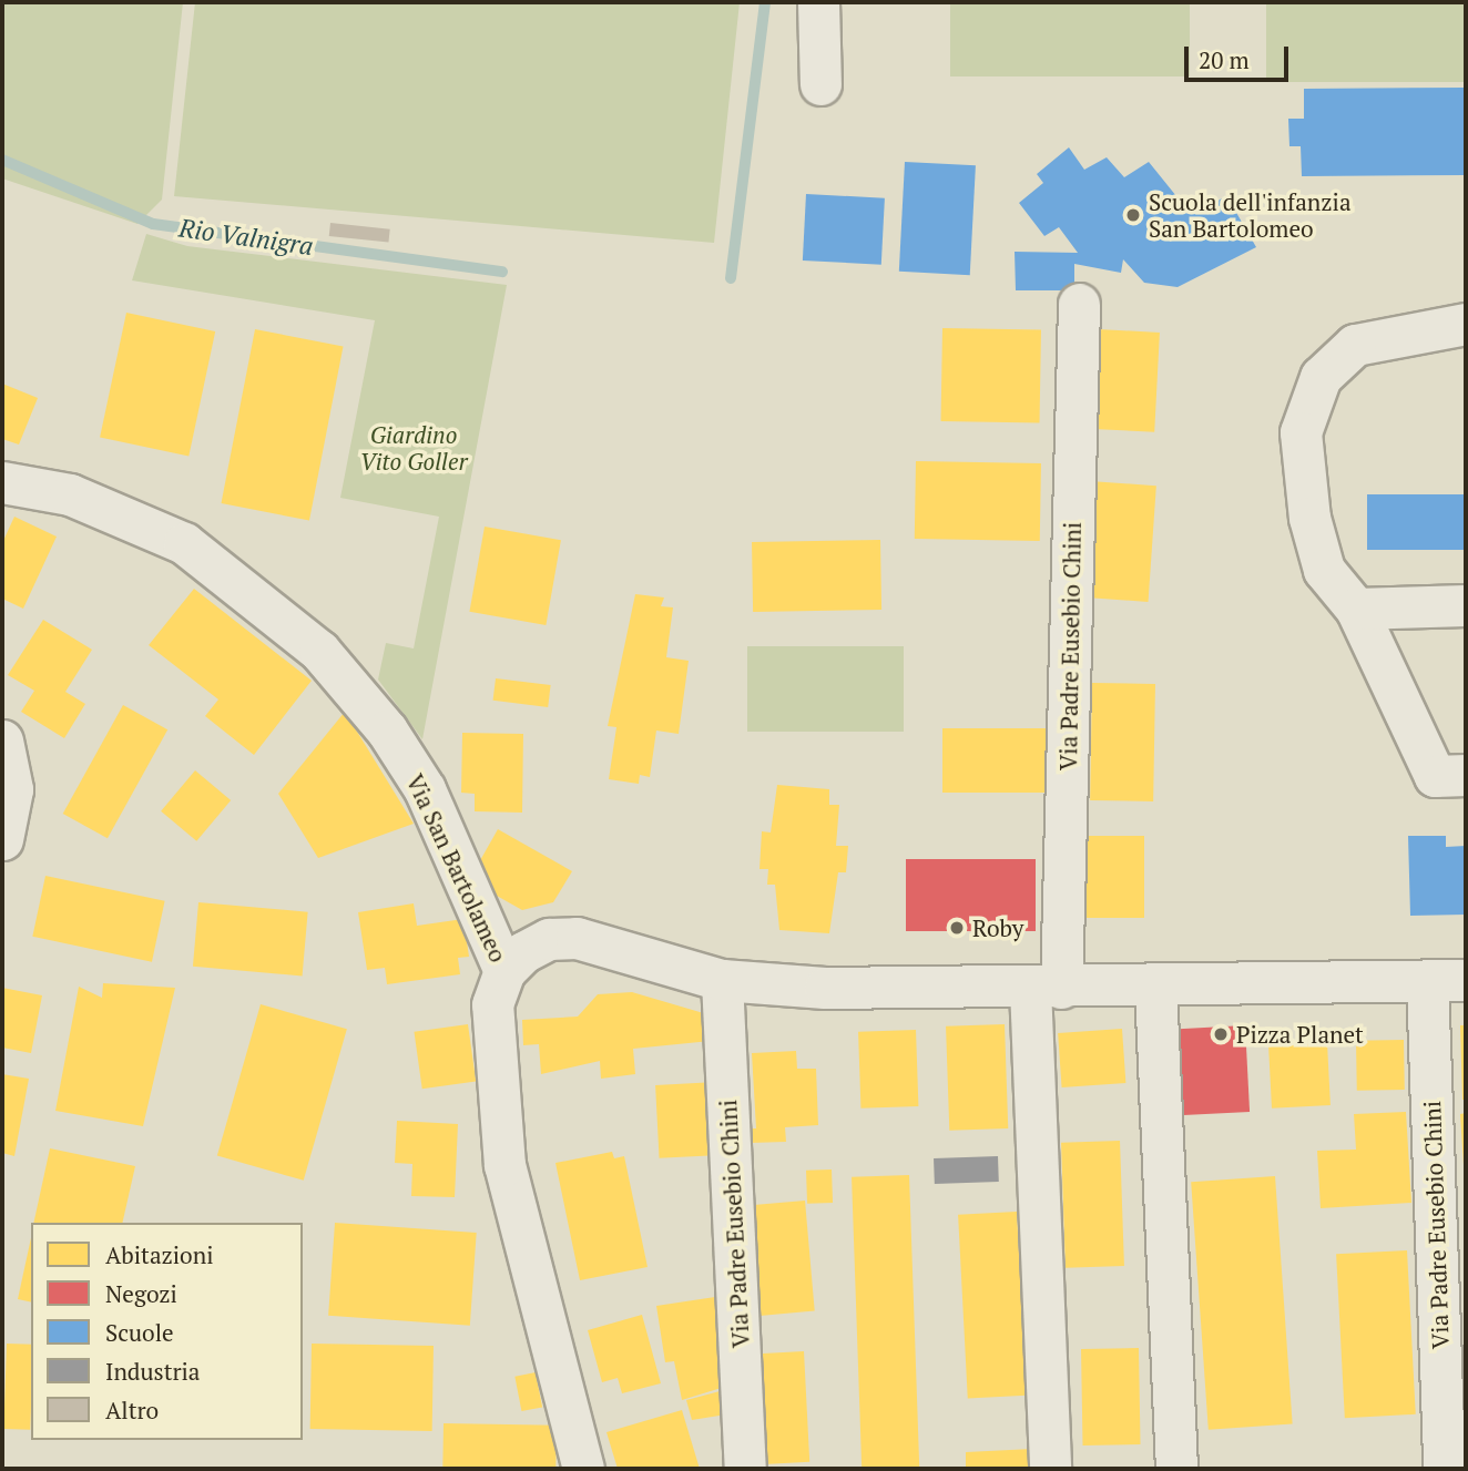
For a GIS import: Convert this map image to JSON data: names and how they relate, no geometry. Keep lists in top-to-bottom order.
{
  "streets": {
    "street": ["Via Padre Eusebio Chini", "Via San Bartolameo"]
  },
  "crossings": [
    ["Via Padre Eusebio Chini", "Via San Bartolameo"]
  ],
  "water": ["Rio Valnigra"],
  "parks": ["Giardino Vito Goller"],
  "places": ["Scuola dell'infanzia San Bartolomeo", "Roby", "Pizza Planet"],
  "legend": [
    "Abitazioni",
    "Negozi",
    "Scuole",
    "Industria",
    "Altro"
  ],
  "scale_bar": "20 m"
}
